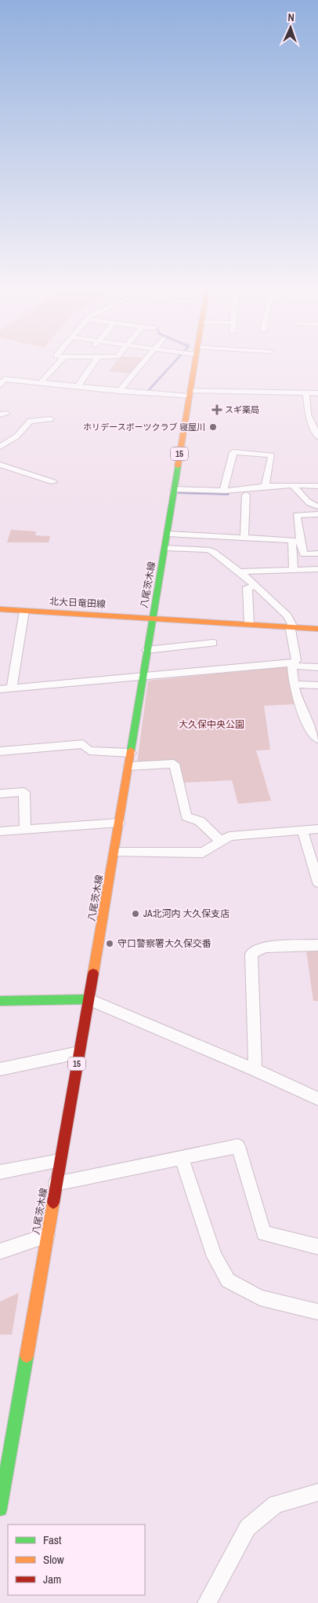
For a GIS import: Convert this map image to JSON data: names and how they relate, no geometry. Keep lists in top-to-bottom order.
{
  "streets": {
    "main road": ["15", "八尾茨木線", "北大日竜田線"]
  },
  "crossings": [
    ["八尾茨木線", "北大日竜田線"]
  ],
  "parks": ["大久保中央公園"],
  "places": {
    "health": ["スギ薬局"],
    "other": ["ホリデースポーツクラブ 寝屋川", "JA北河内 大久保支店", "守口警察署大久保交番"]
  },
  "legend": ["Fast", "Slow", "Jam"],
  "north": "top"
}
